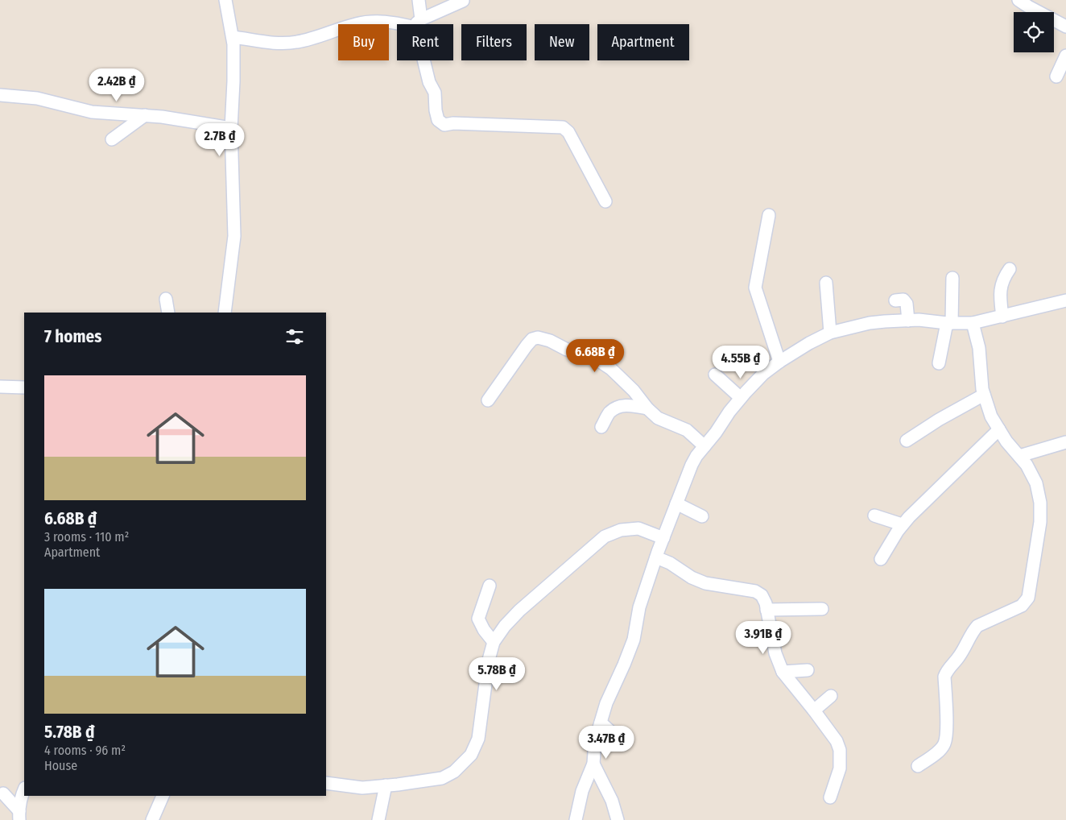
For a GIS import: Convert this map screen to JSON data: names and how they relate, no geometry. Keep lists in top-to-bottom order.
{
  "page": {
    "chip": [
      "Buy",
      "Rent",
      "Filters",
      "New",
      "Apartment"
    ],
    "price": [
      "2.42B ₫",
      "2.7B ₫",
      "6.68B ₫",
      "4.55B ₫",
      "3.91B ₫",
      "5.78B ₫",
      "3.47B ₫"
    ],
    "heading": "7 homes",
    "list": [
      {
        "name": "6.68B ₫",
        "note": "3 rooms · 110 m² · Apartment"
      },
      {
        "name": "5.78B ₫",
        "note": "4 rooms · 96 m² · House"
      }
    ]
  }
}
